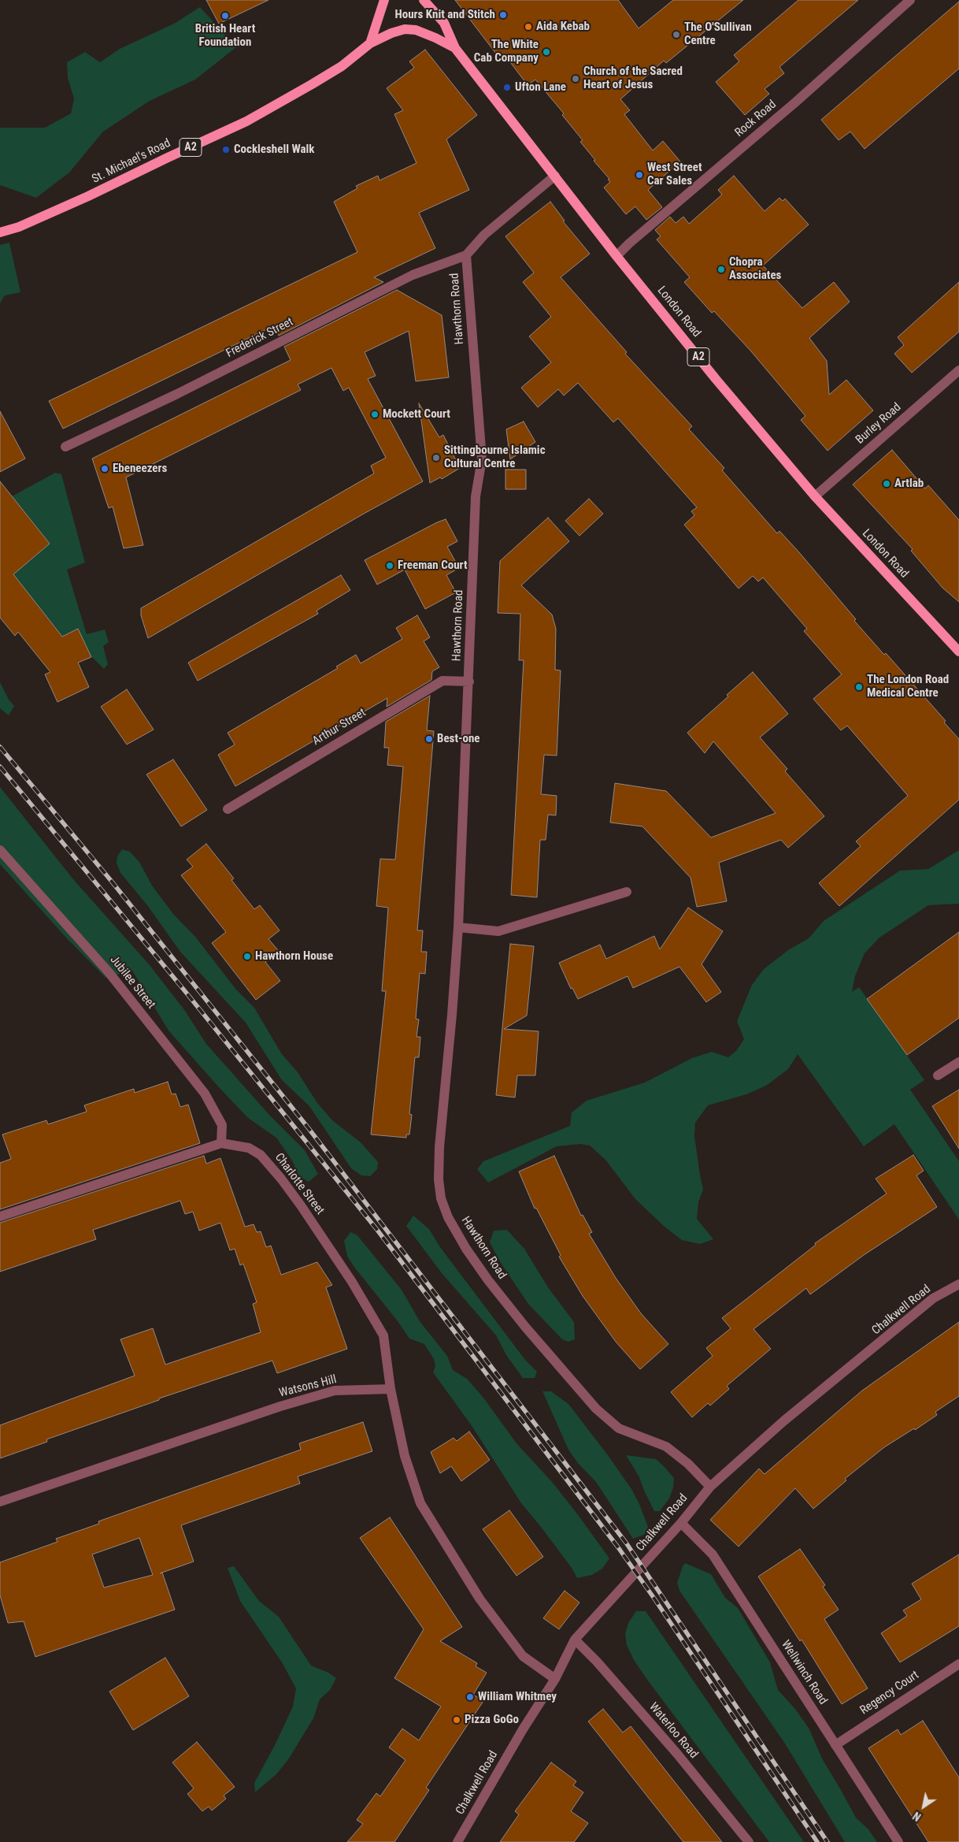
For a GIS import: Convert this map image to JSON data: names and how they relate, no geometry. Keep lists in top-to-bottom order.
{
  "streets": {
    "main road": ["A2", "St. Michael's Road", "London Road"],
    "street": [
      "Rock Road",
      "Hawthorn Road",
      "Frederick Street",
      "Burley Road",
      "Arthur Street",
      "Jubilee Street",
      "Charlotte Street",
      "Chalkwell Road",
      "Watsons Hill",
      "Wellwinch Road",
      "Regency Court",
      "Waterloo Road"
    ]
  },
  "crossings": [
    ["Rock Road", "London Road"],
    ["A2", "St. Michael's Road"],
    ["A2", "London Road"],
    ["St. Michael's Road", "London Road"],
    ["Hawthorn Road", "Frederick Street"],
    ["Hawthorn Road", "Arthur Street"],
    ["Hawthorn Road", "Chalkwell Road"],
    ["London Road", "Burley Road"],
    ["Jubilee Street", "Charlotte Street"],
    ["Charlotte Street", "Watsons Hill"],
    ["Chalkwell Road", "Wellwinch Road"],
    ["Chalkwell Road", "Waterloo Road"],
    ["Wellwinch Road", "Regency Court"]
  ],
  "places": [
    "Hours Knit and Stitch",
    "British Heart Foundation",
    "Aida Kebab",
    "The O'Sullivan Centre",
    "The White Cab Company",
    "Church of the Sacred Heart of Jesus",
    "Ufton Lane",
    "Cockleshell Walk",
    "West Street Car Sales",
    "Chopra Associates",
    "Mockett Court",
    "Sittingbourne Islamic Cultural Centre",
    "Ebeneezers",
    "Artlab",
    "Freeman Court",
    "The London Road Medical Centre",
    "Best-one",
    "Hawthorn House",
    "William Whitmey",
    "Pizza GoGo"
  ],
  "north": "bottom left"
}
